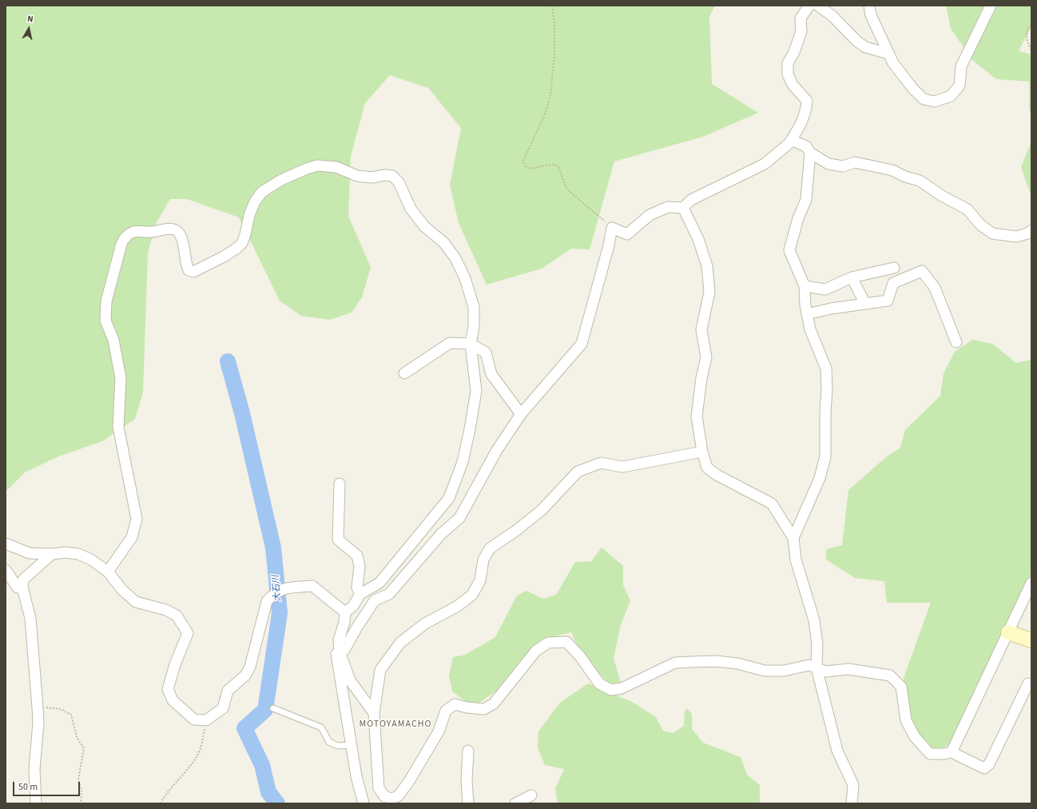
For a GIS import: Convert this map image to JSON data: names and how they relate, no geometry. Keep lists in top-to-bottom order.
{
  "districts": ["MOTOYAMACHO"],
  "water": ["大石川"],
  "scale_bar": "50 m",
  "north": "top"
}
